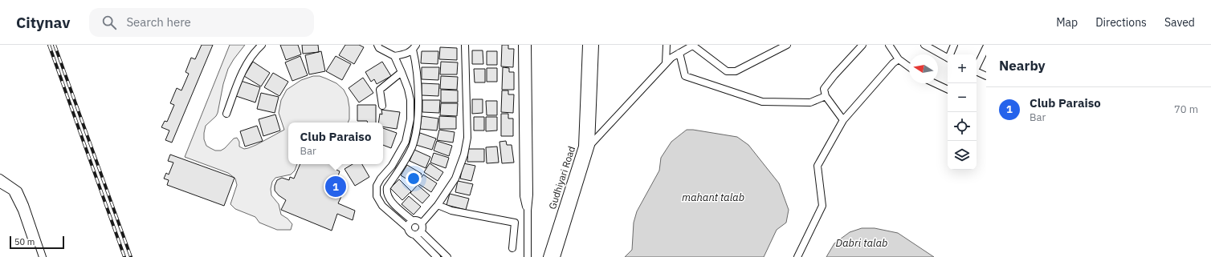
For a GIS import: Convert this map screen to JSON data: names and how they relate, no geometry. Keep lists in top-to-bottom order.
{
  "streets": {
    "street": ["Gudhiyari Road"]
  },
  "water": ["mahant talab", "Dabri talab"],
  "scale_bar": "50 m",
  "north": "left",
  "page": {
    "header": "Citynav",
    "search": "Search here",
    "nav": ["Map", "Directions", "Saved"],
    "heading": "Nearby",
    "map_buttons": ["+", "−"],
    "list": [
      {
        "mark": "1",
        "name": "Club Paraiso",
        "note": "Bar",
        "value": "70 m"
      }
    ],
    "popup": ["Club Paraiso", "Bar"],
    "pins": "1",
    "scale": "50 m"
  }
}
